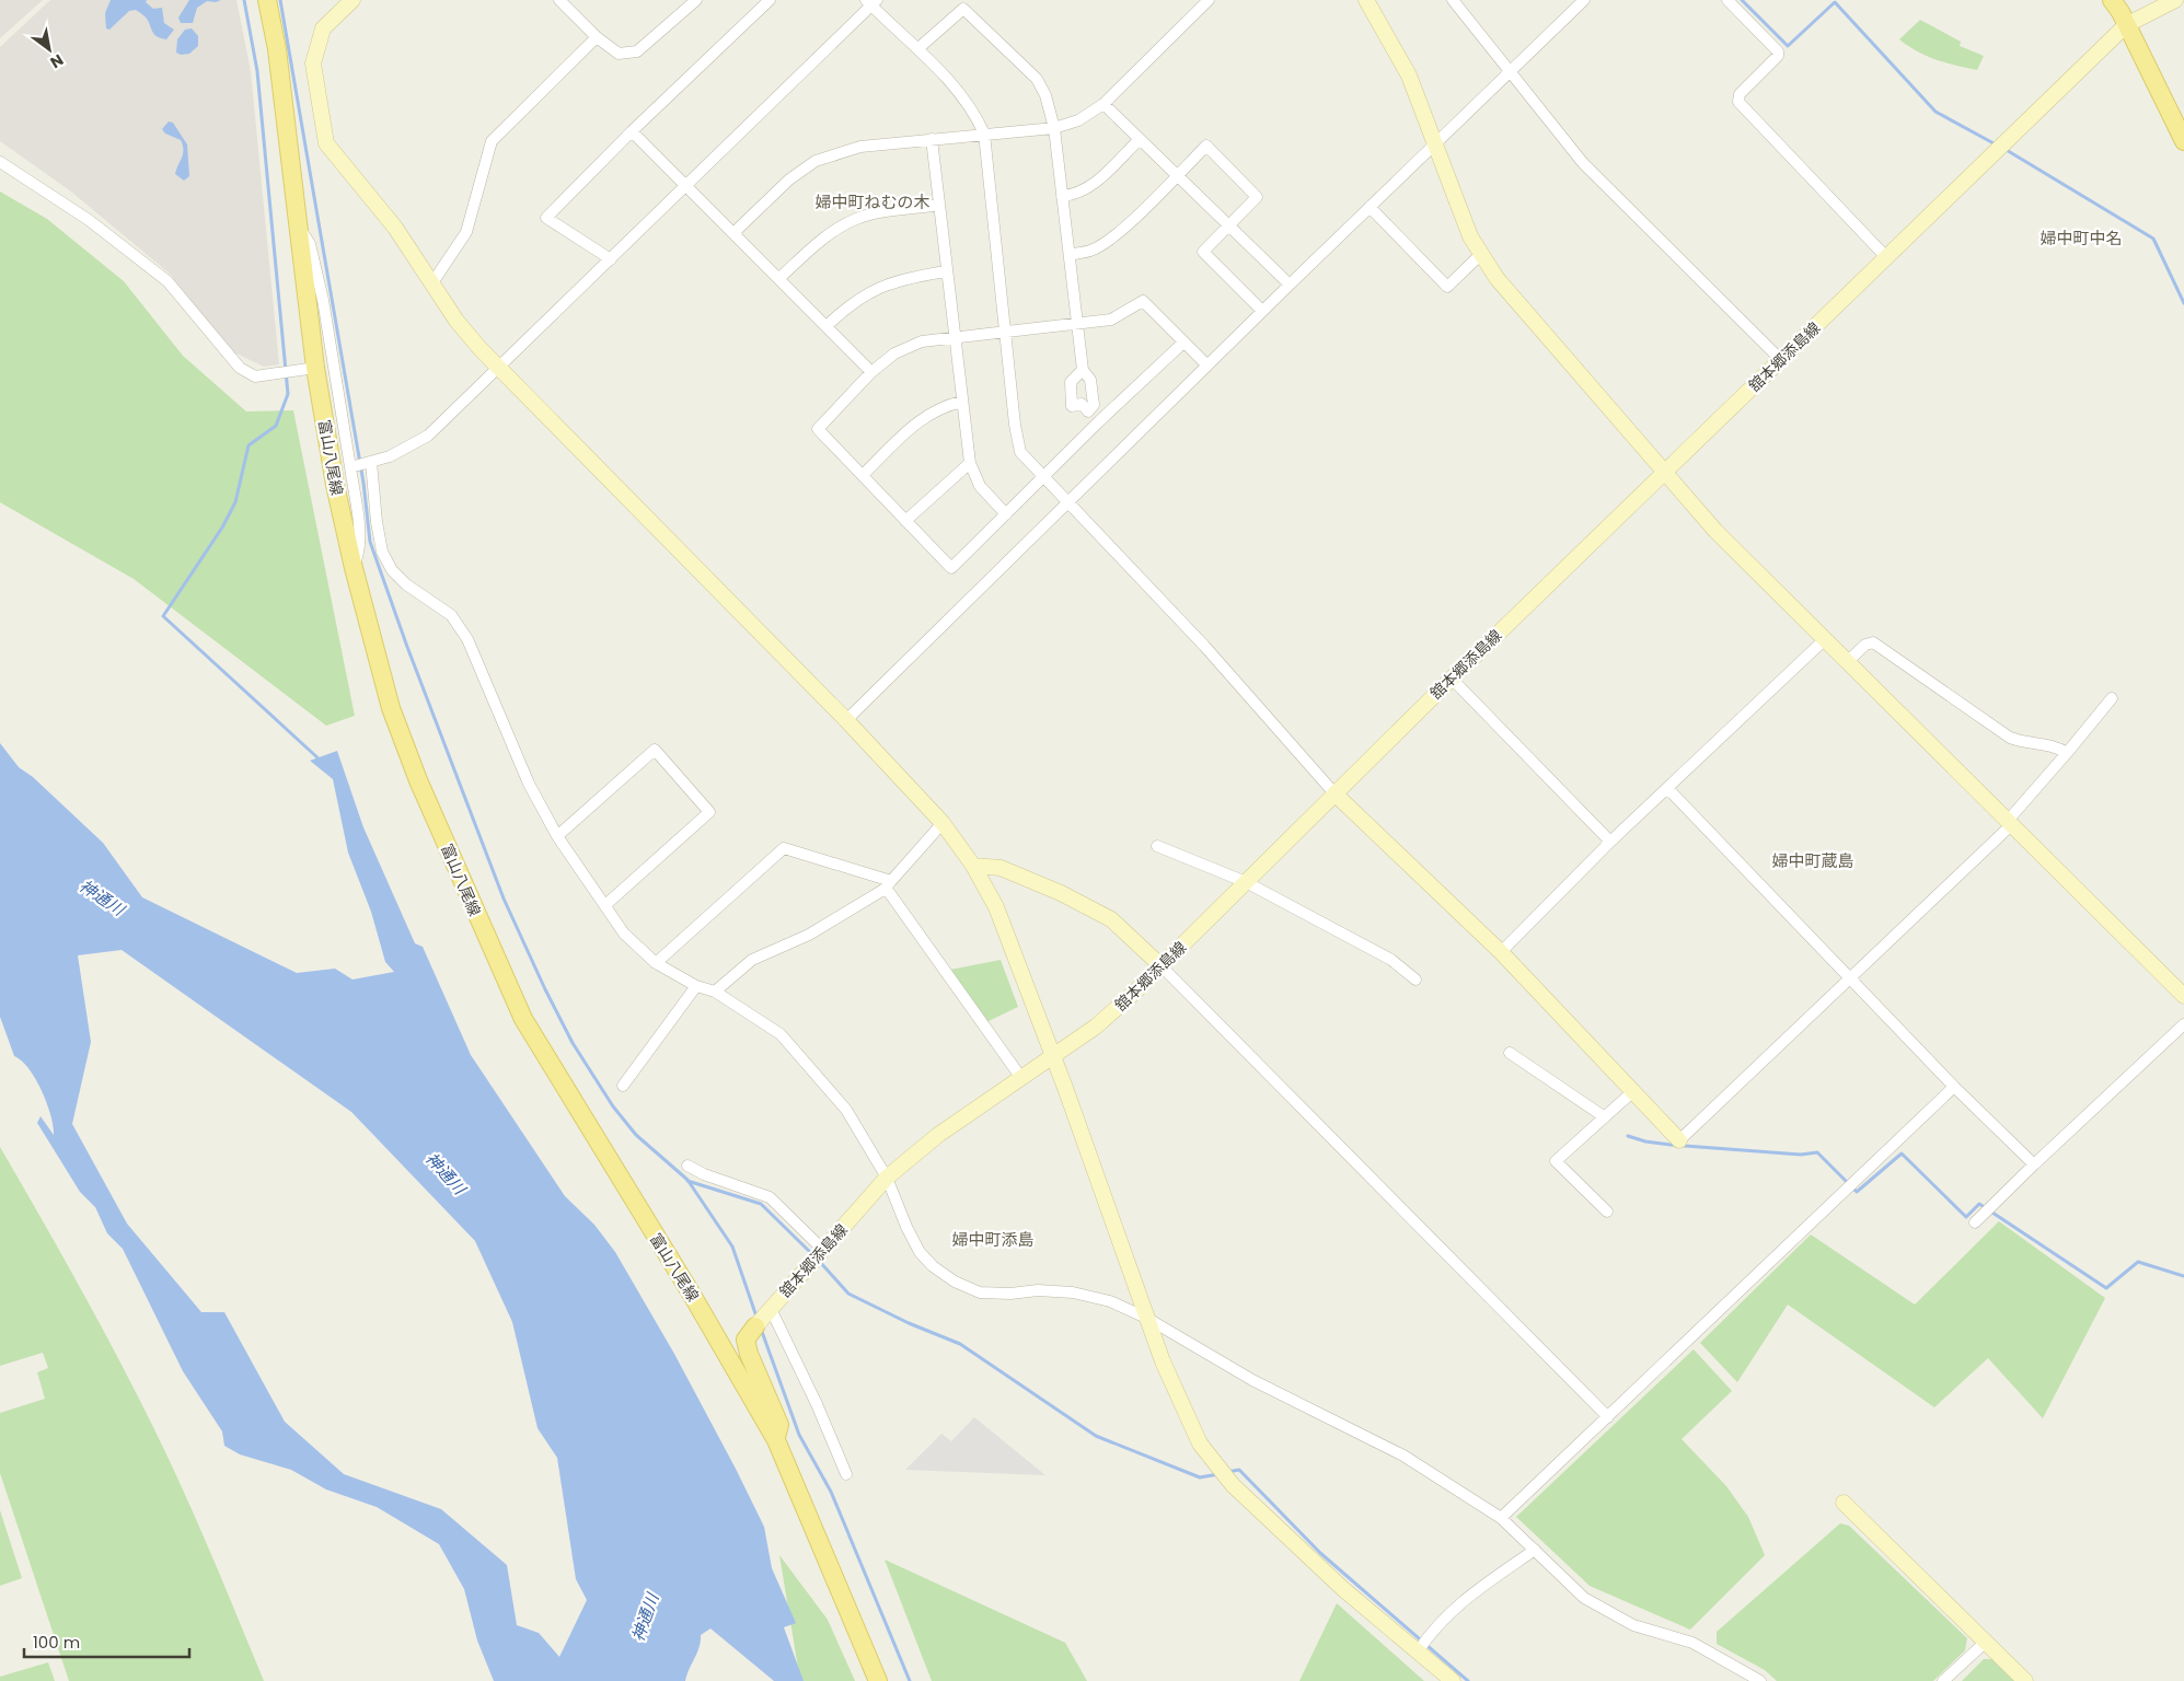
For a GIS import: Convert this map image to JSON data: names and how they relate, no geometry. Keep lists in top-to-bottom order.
{
  "streets": {
    "main road": ["富山八尾線"],
    "street": ["舘本郷添島線"]
  },
  "districts": [
    "婦中町ねむの木",
    "婦中町中名",
    "婦中町蔵島",
    "婦中町添島"
  ],
  "water": ["神通川"],
  "scale_bar": "100 m",
  "north": "bottom right"
}
